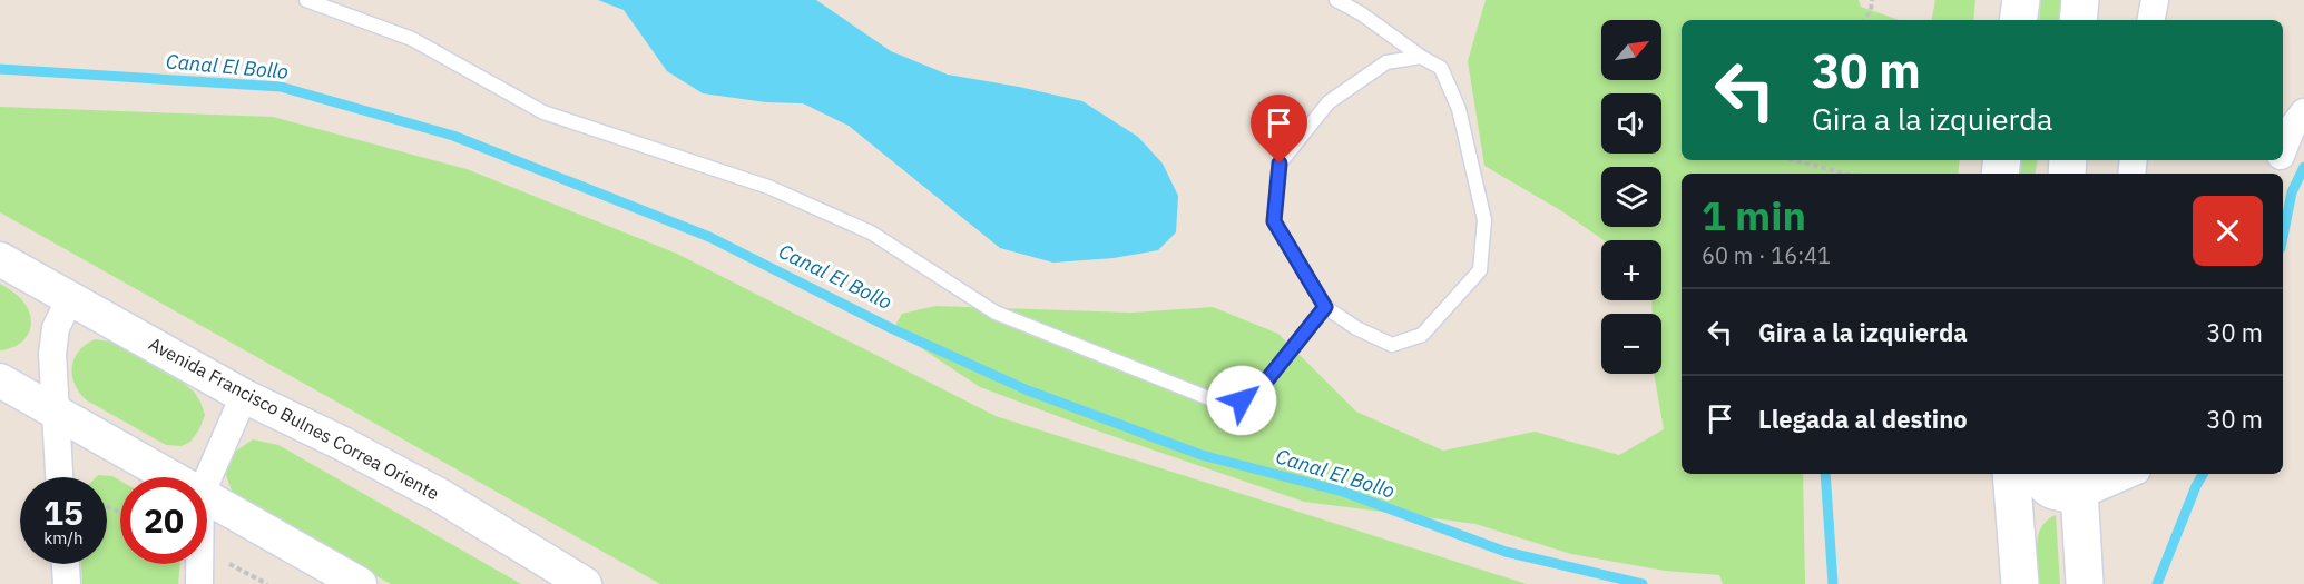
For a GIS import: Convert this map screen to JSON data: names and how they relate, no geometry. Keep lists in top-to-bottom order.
{
  "streets": {
    "street": ["Avenida Francisco Bulnes Correa Oriente"]
  },
  "water": ["Canal El Bollo"],
  "north": "top right",
  "page": {
    "map_buttons": ["+", "−"],
    "turn": ["30 m", "Gira a la izquierda"],
    "heading": ["1 min", "60 m · 16:41"],
    "list": [
      {
        "name": "Gira a la izquierda",
        "value": "30 m"
      },
      {
        "name": "Llegada al destino",
        "value": "30 m"
      }
    ],
    "speed": "15 km/h",
    "limit": "20"
  }
}
